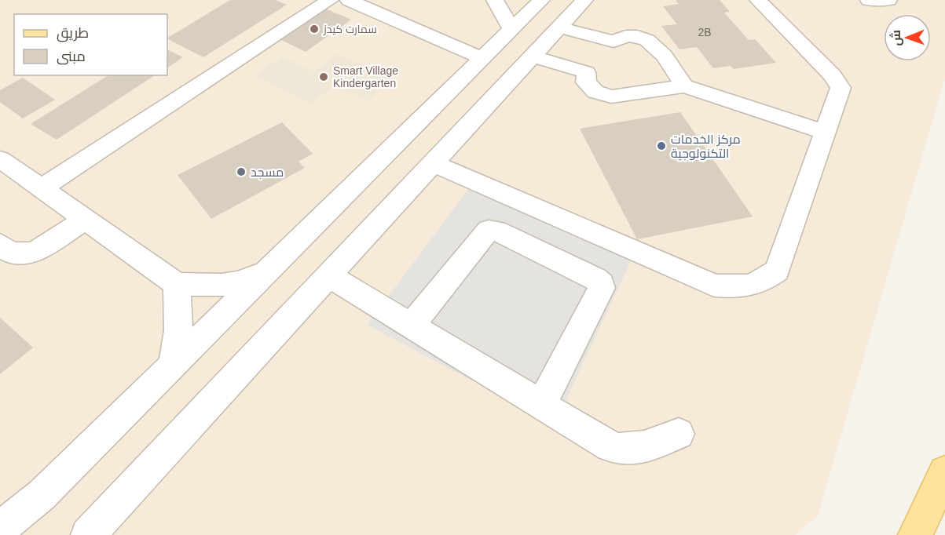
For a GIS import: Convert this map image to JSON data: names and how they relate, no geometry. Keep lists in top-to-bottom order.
{
  "places": [
    "سمارت كيدز",
    "Smart Village Kindergarten",
    "مركز الخدمات التكنولوجية",
    "مسجد"
  ],
  "house_numbers": ["2B"],
  "legend": ["طريق", "مبنى"],
  "north": "left"
}
